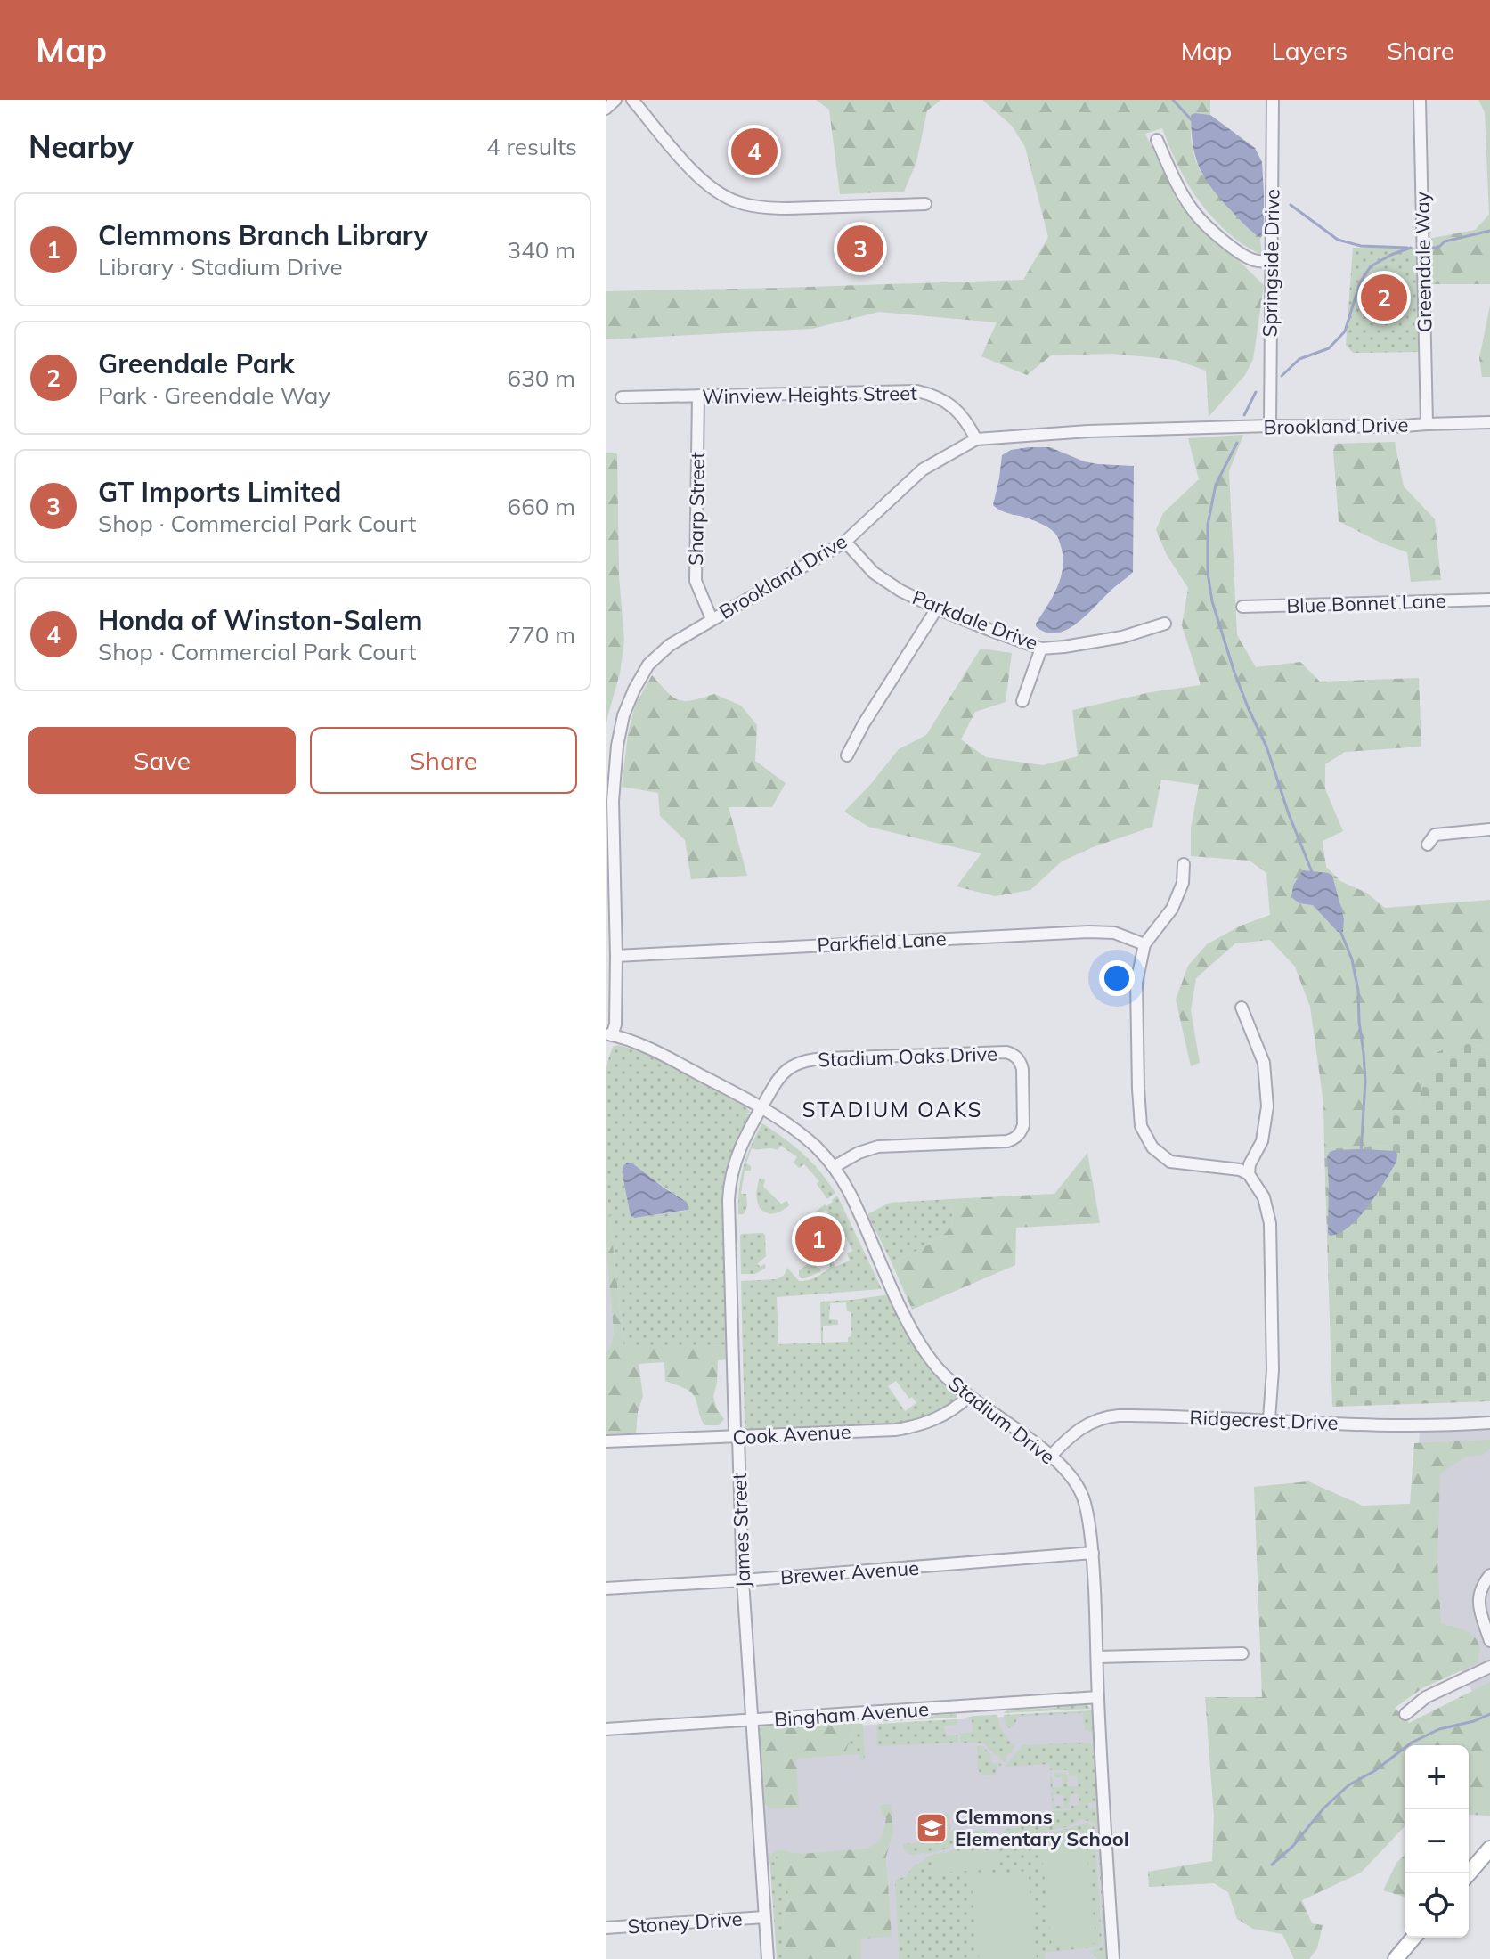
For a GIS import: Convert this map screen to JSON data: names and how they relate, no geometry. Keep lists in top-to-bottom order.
{
  "streets": {
    "street": [
      "Greendale Way",
      "Springside Drive",
      "Winview Heights Street",
      "Brookland Drive",
      "Sharp Street",
      "Blue Bonnet Lane",
      "Parkdale Drive",
      "Parkfield Lane",
      "Stadium Oaks Drive",
      "Stadium Drive",
      "Ridgecrest Drive",
      "Cook Avenue",
      "James Street",
      "Brewer Avenue",
      "Bingham Avenue",
      "Stoney Drive"
    ]
  },
  "crossings": [
    ["Greendale Way", "Brookland Drive"],
    ["Springside Drive", "Brookland Drive"],
    ["Winview Heights Street", "Brookland Drive"],
    ["Winview Heights Street", "Sharp Street"],
    ["Brookland Drive", "Sharp Street"],
    ["Brookland Drive", "Parkdale Drive"],
    ["Brookland Drive", "Parkfield Lane"],
    ["Brookland Drive", "Stadium Drive"],
    ["Stadium Oaks Drive", "Stadium Drive"],
    ["Stadium Oaks Drive", "James Street"],
    ["Stadium Drive", "Ridgecrest Drive"],
    ["Stadium Drive", "Cook Avenue"],
    ["Stadium Drive", "James Street"],
    ["Stadium Drive", "Brewer Avenue"],
    ["Stadium Drive", "Bingham Avenue"],
    ["Cook Avenue", "James Street"],
    ["James Street", "Brewer Avenue"],
    ["James Street", "Bingham Avenue"],
    ["James Street", "Stoney Drive"]
  ],
  "districts": ["STADIUM OAKS"],
  "places": {
    "school or university": ["Clemmons Elementary School"]
  },
  "page": {
    "header": "Map",
    "nav": ["Map", "Layers", "Share"],
    "heading": ["Nearby", "4 results"],
    "pins": [
      "4",
      "3",
      "2",
      "1"
    ],
    "list": [
      {
        "mark": "1",
        "name": "Clemmons Branch Library",
        "note": "Library · Stadium Drive",
        "value": "340 m"
      },
      {
        "mark": "2",
        "name": "Greendale Park",
        "note": "Park · Greendale Way",
        "value": "630 m"
      },
      {
        "mark": "3",
        "name": "GT Imports Limited",
        "note": "Shop · Commercial Park Court",
        "value": "660 m"
      },
      {
        "mark": "4",
        "name": "Honda of Winston-Salem",
        "note": "Shop · Commercial Park Court",
        "value": "770 m"
      }
    ],
    "buttons": ["Save", "Share"],
    "map_buttons": ["+", "−"]
  }
}
